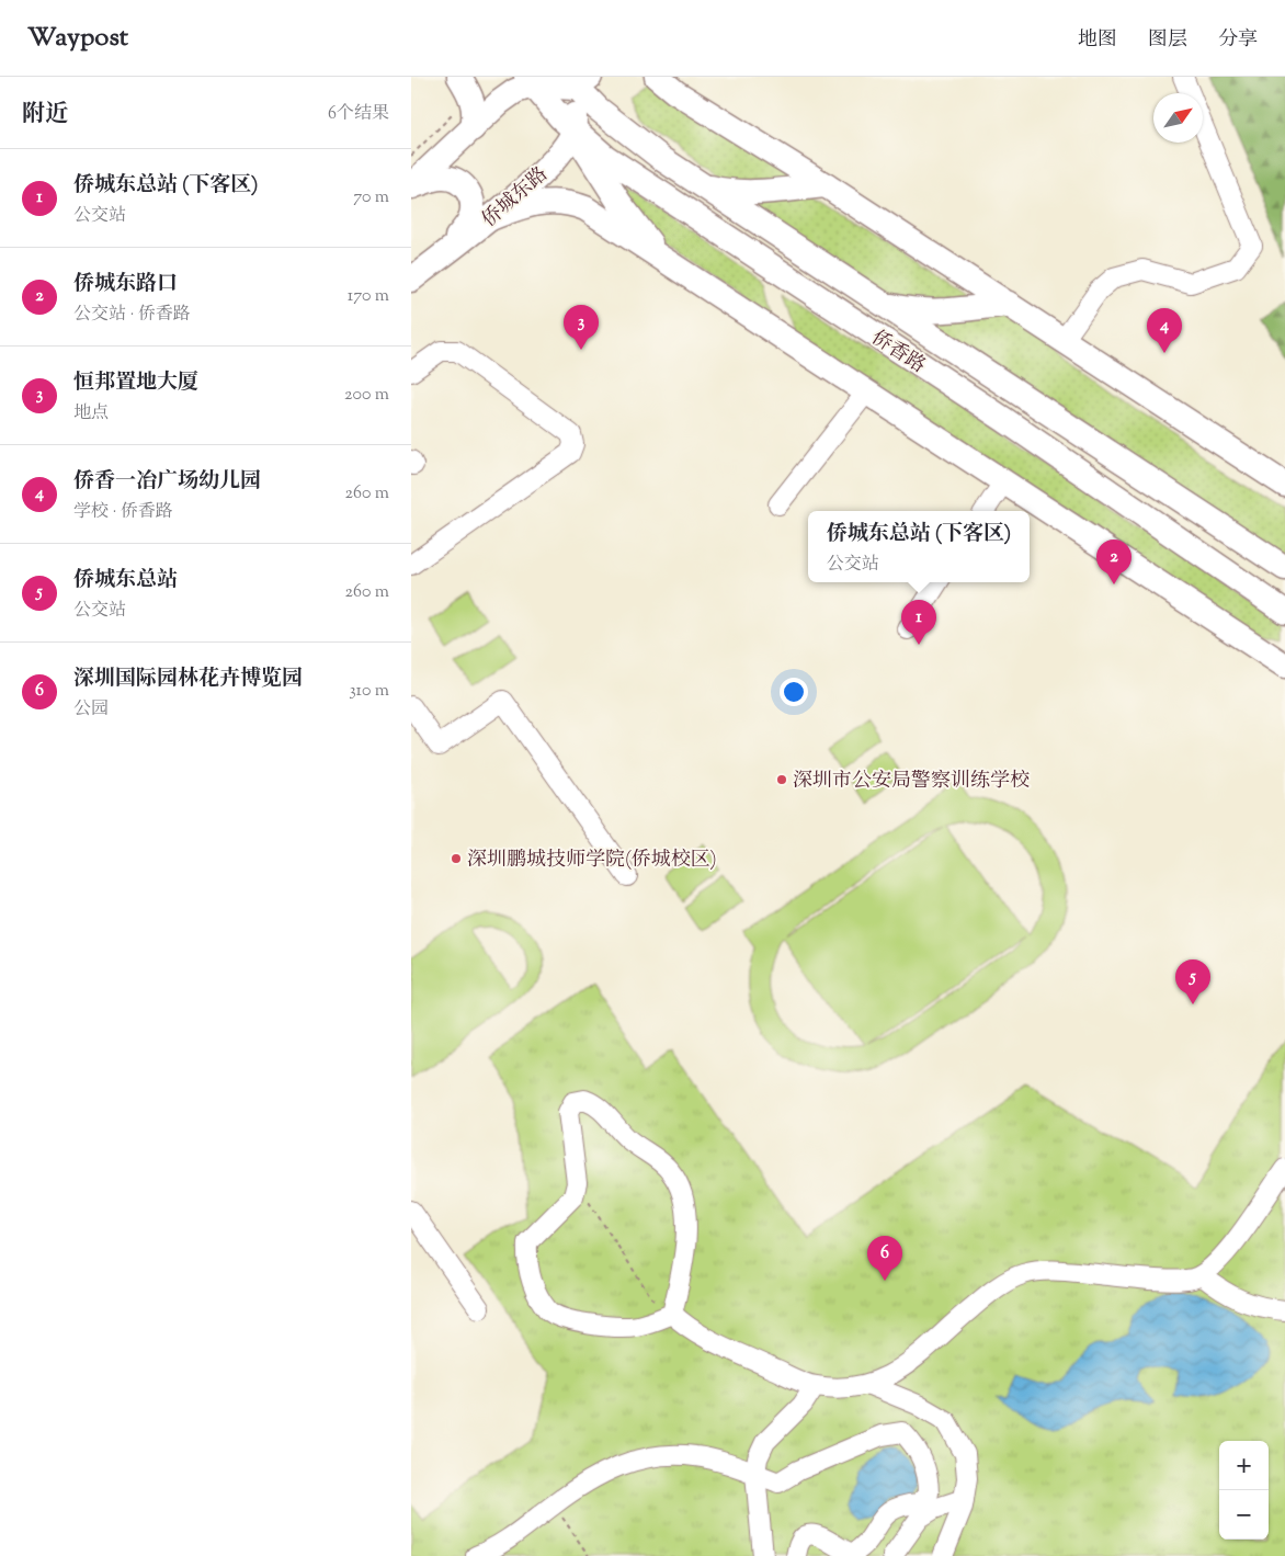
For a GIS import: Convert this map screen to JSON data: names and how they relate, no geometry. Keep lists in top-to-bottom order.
{
  "streets": {
    "main road": ["侨城东路", "侨香路"]
  },
  "crossings": [
    ["侨城东路", "侨香路"]
  ],
  "places": ["深圳市公安局警察训练学校", "深圳鹏城技师学院(侨城校区)"],
  "north": "top right",
  "page": {
    "header": "Waypost",
    "nav": ["地图", "图层", "分享"],
    "heading": ["附近", "6个结果"],
    "list": [
      {
        "mark": "1",
        "name": "侨城东总站 (下客区)",
        "note": "公交站",
        "value": "70 m"
      },
      {
        "mark": "2",
        "name": "侨城东路口",
        "note": "公交站 · 侨香路",
        "value": "170 m"
      },
      {
        "mark": "3",
        "name": "恒邦置地大厦",
        "note": "地点",
        "value": "200 m"
      },
      {
        "mark": "4",
        "name": "侨香一冶广场幼儿园",
        "note": "学校 · 侨香路",
        "value": "260 m"
      },
      {
        "mark": "5",
        "name": "侨城东总站",
        "note": "公交站",
        "value": "260 m"
      },
      {
        "mark": "6",
        "name": "深圳国际园林花卉博览园",
        "note": "公园",
        "value": "310 m"
      }
    ],
    "pins": [
      "3",
      "4",
      "2",
      "1",
      "5",
      "6"
    ],
    "popup": ["侨城东总站 (下客区)", "公交站"],
    "map_buttons": ["+", "−"]
  }
}
